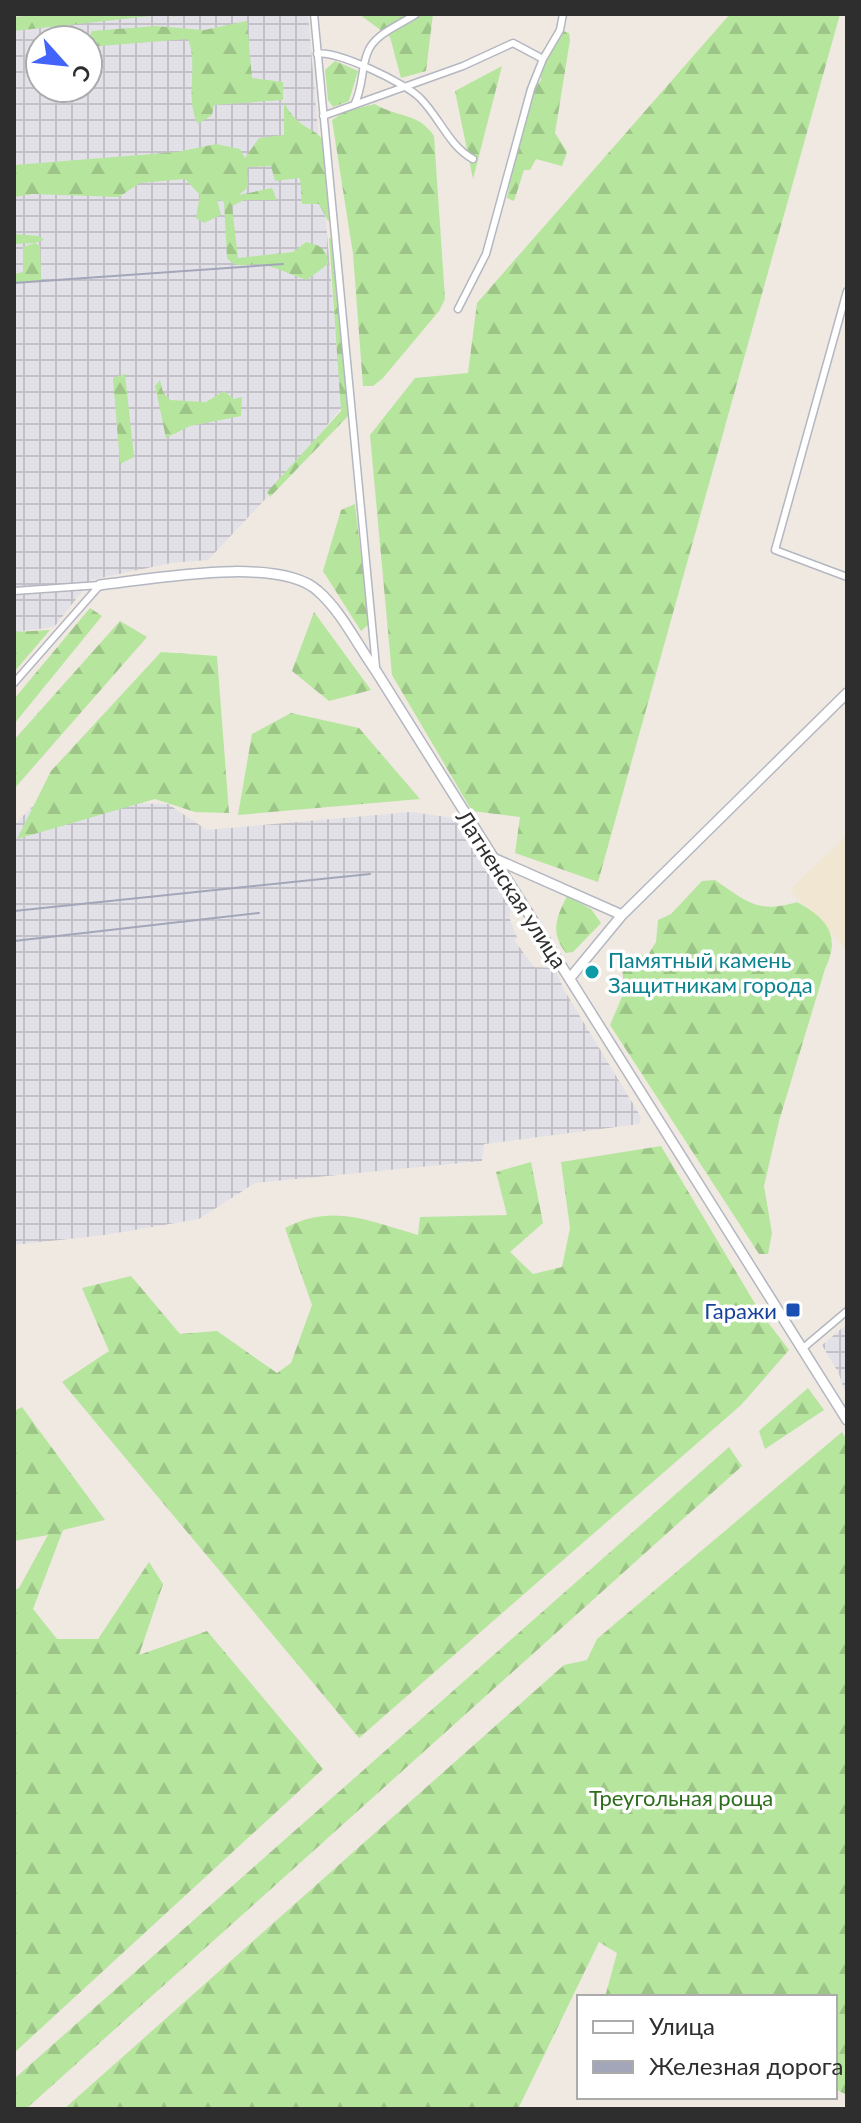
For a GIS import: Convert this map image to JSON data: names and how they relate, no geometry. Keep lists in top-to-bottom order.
{
  "streets": {
    "street": ["Латненская улица"]
  },
  "parks": ["Треугольная роща"],
  "places": {
    "other": ["Памятный камень Защитникам города"],
    "transit": ["Гаражи"]
  },
  "legend": ["Улица", "Железная дорога"],
  "north": "bottom right"
}
